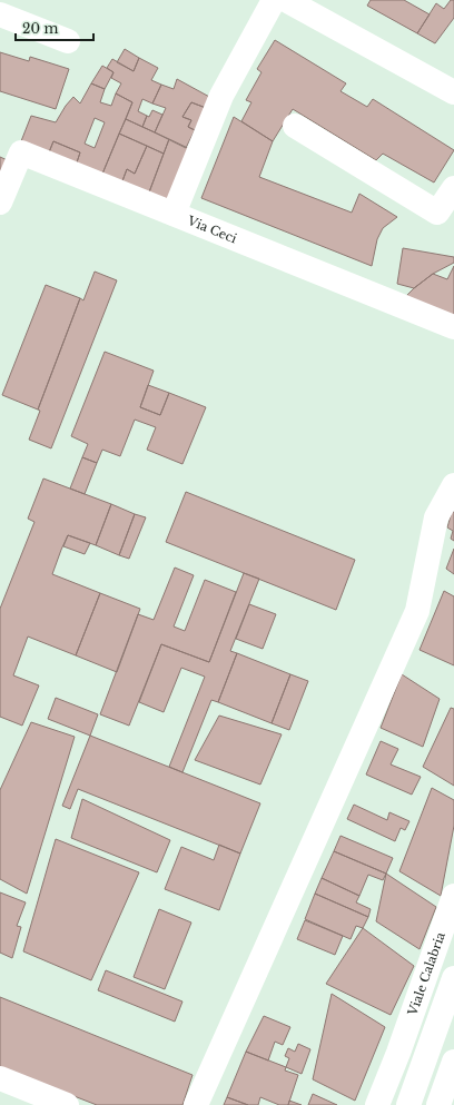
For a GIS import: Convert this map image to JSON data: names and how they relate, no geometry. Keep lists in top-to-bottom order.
{
  "streets": {
    "street": ["Via Ceci", "Viale Calabria"]
  },
  "scale_bar": "20 m"
}
